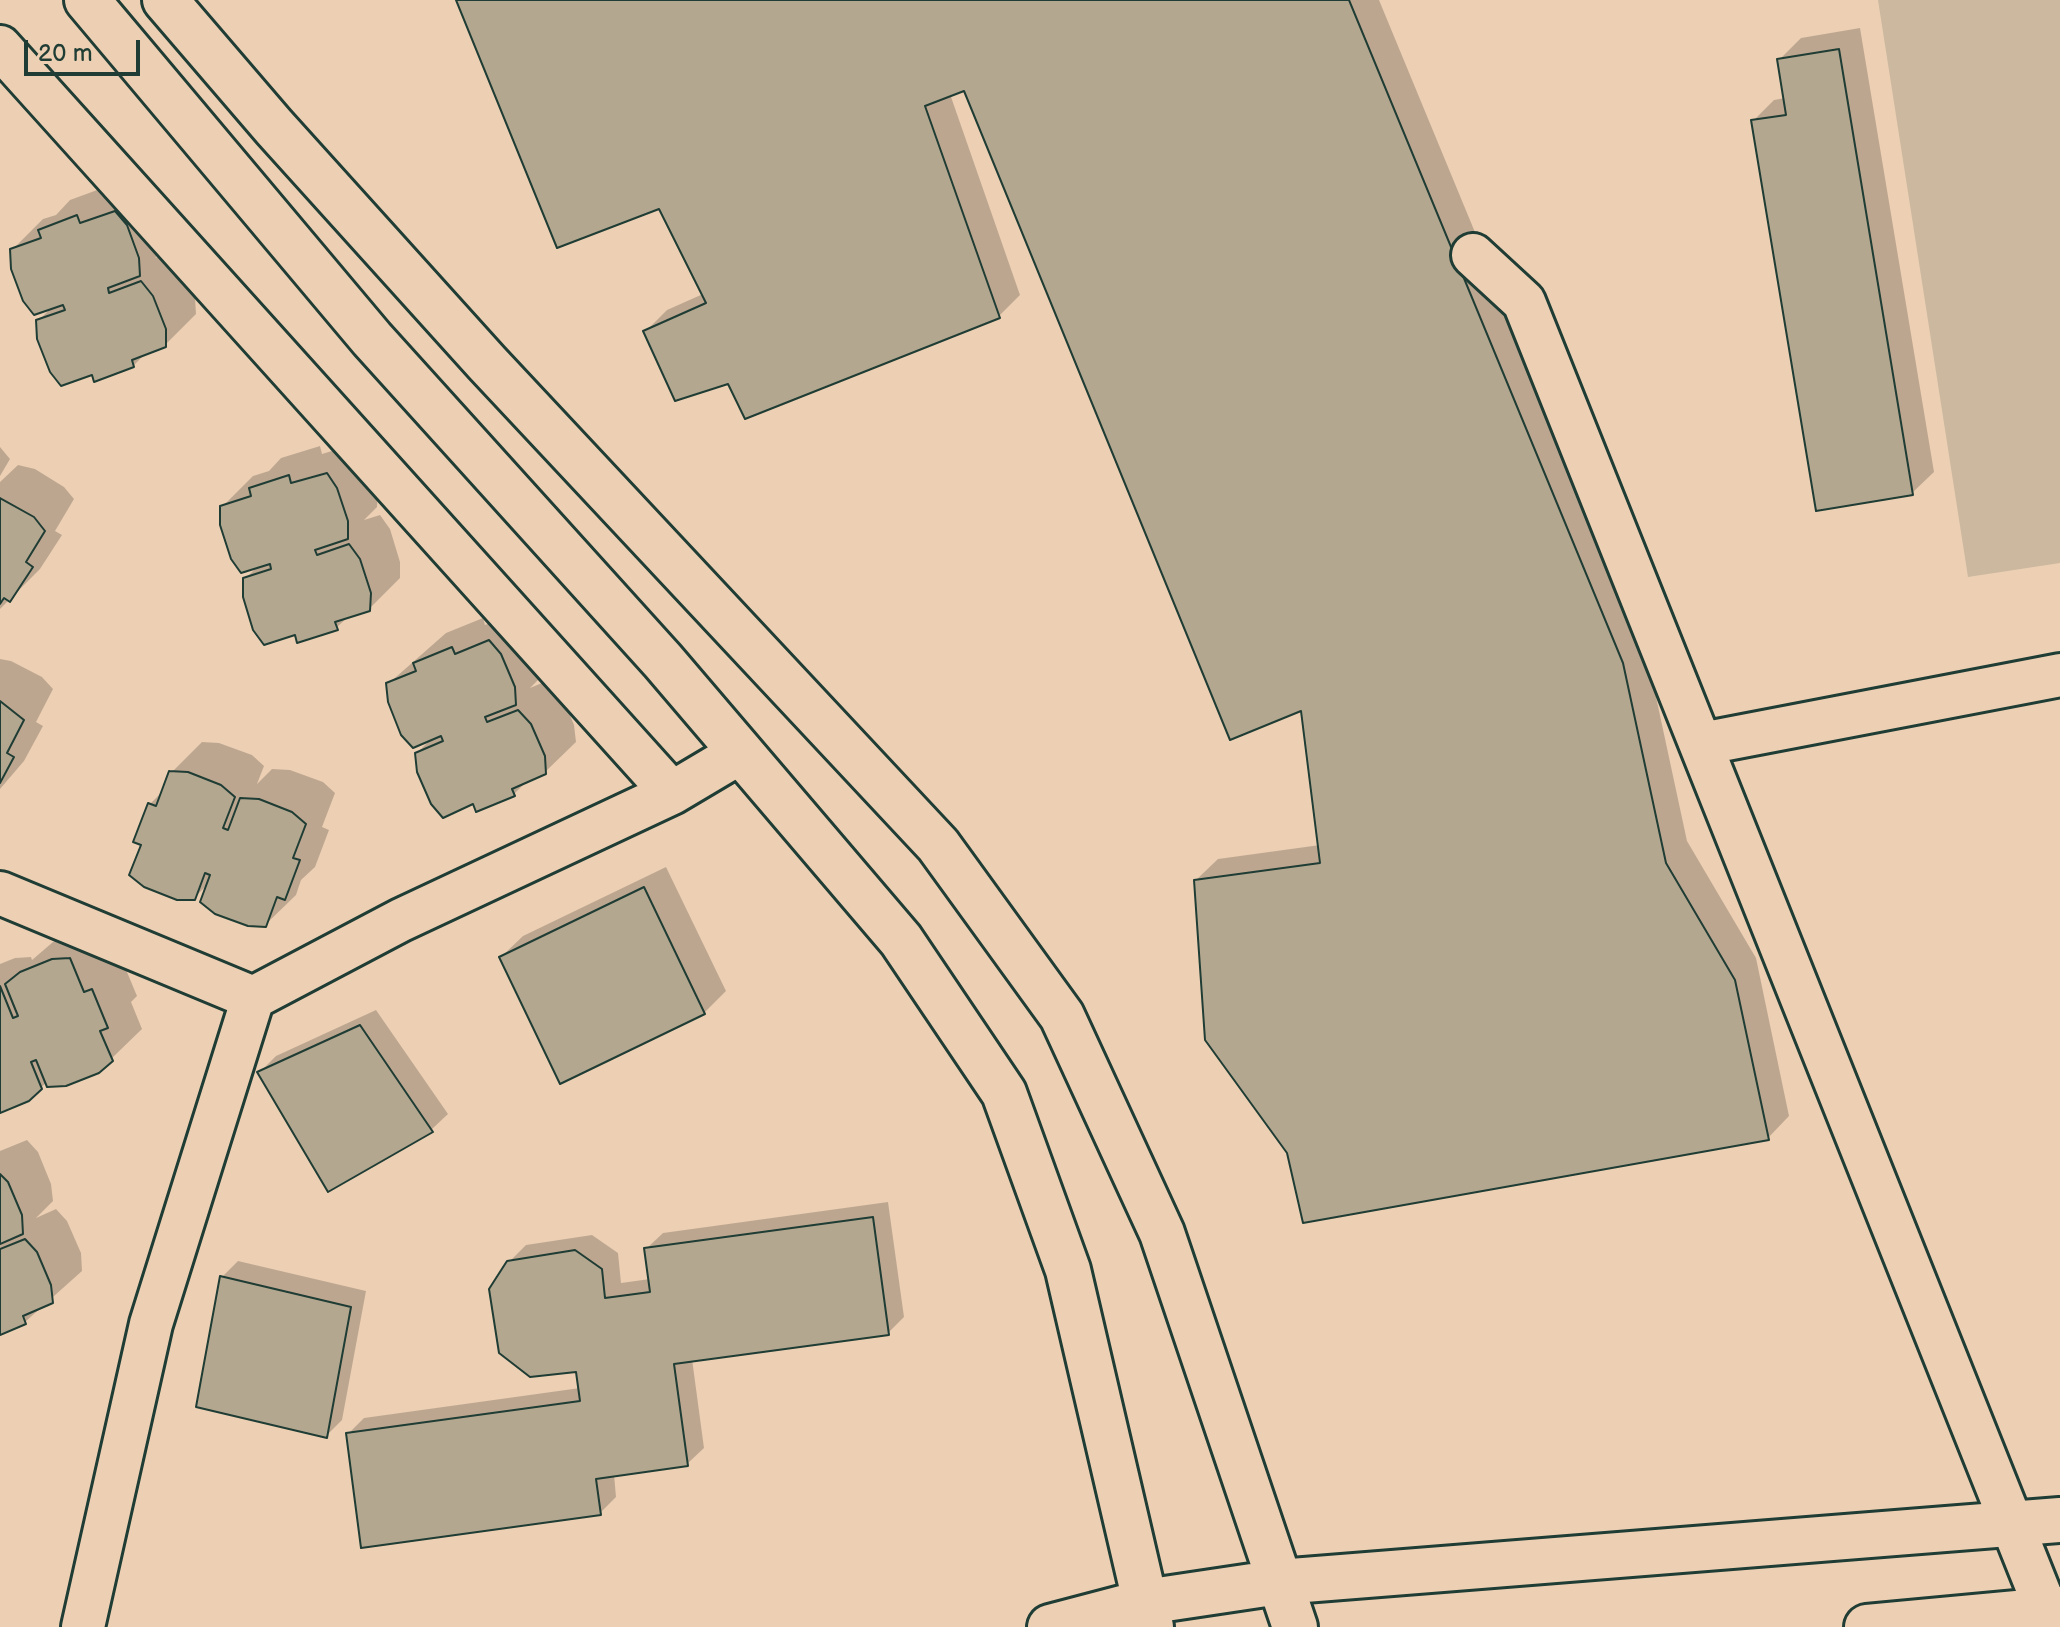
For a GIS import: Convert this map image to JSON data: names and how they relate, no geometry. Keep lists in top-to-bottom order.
{
  "scale_bar": "20 m"
}
